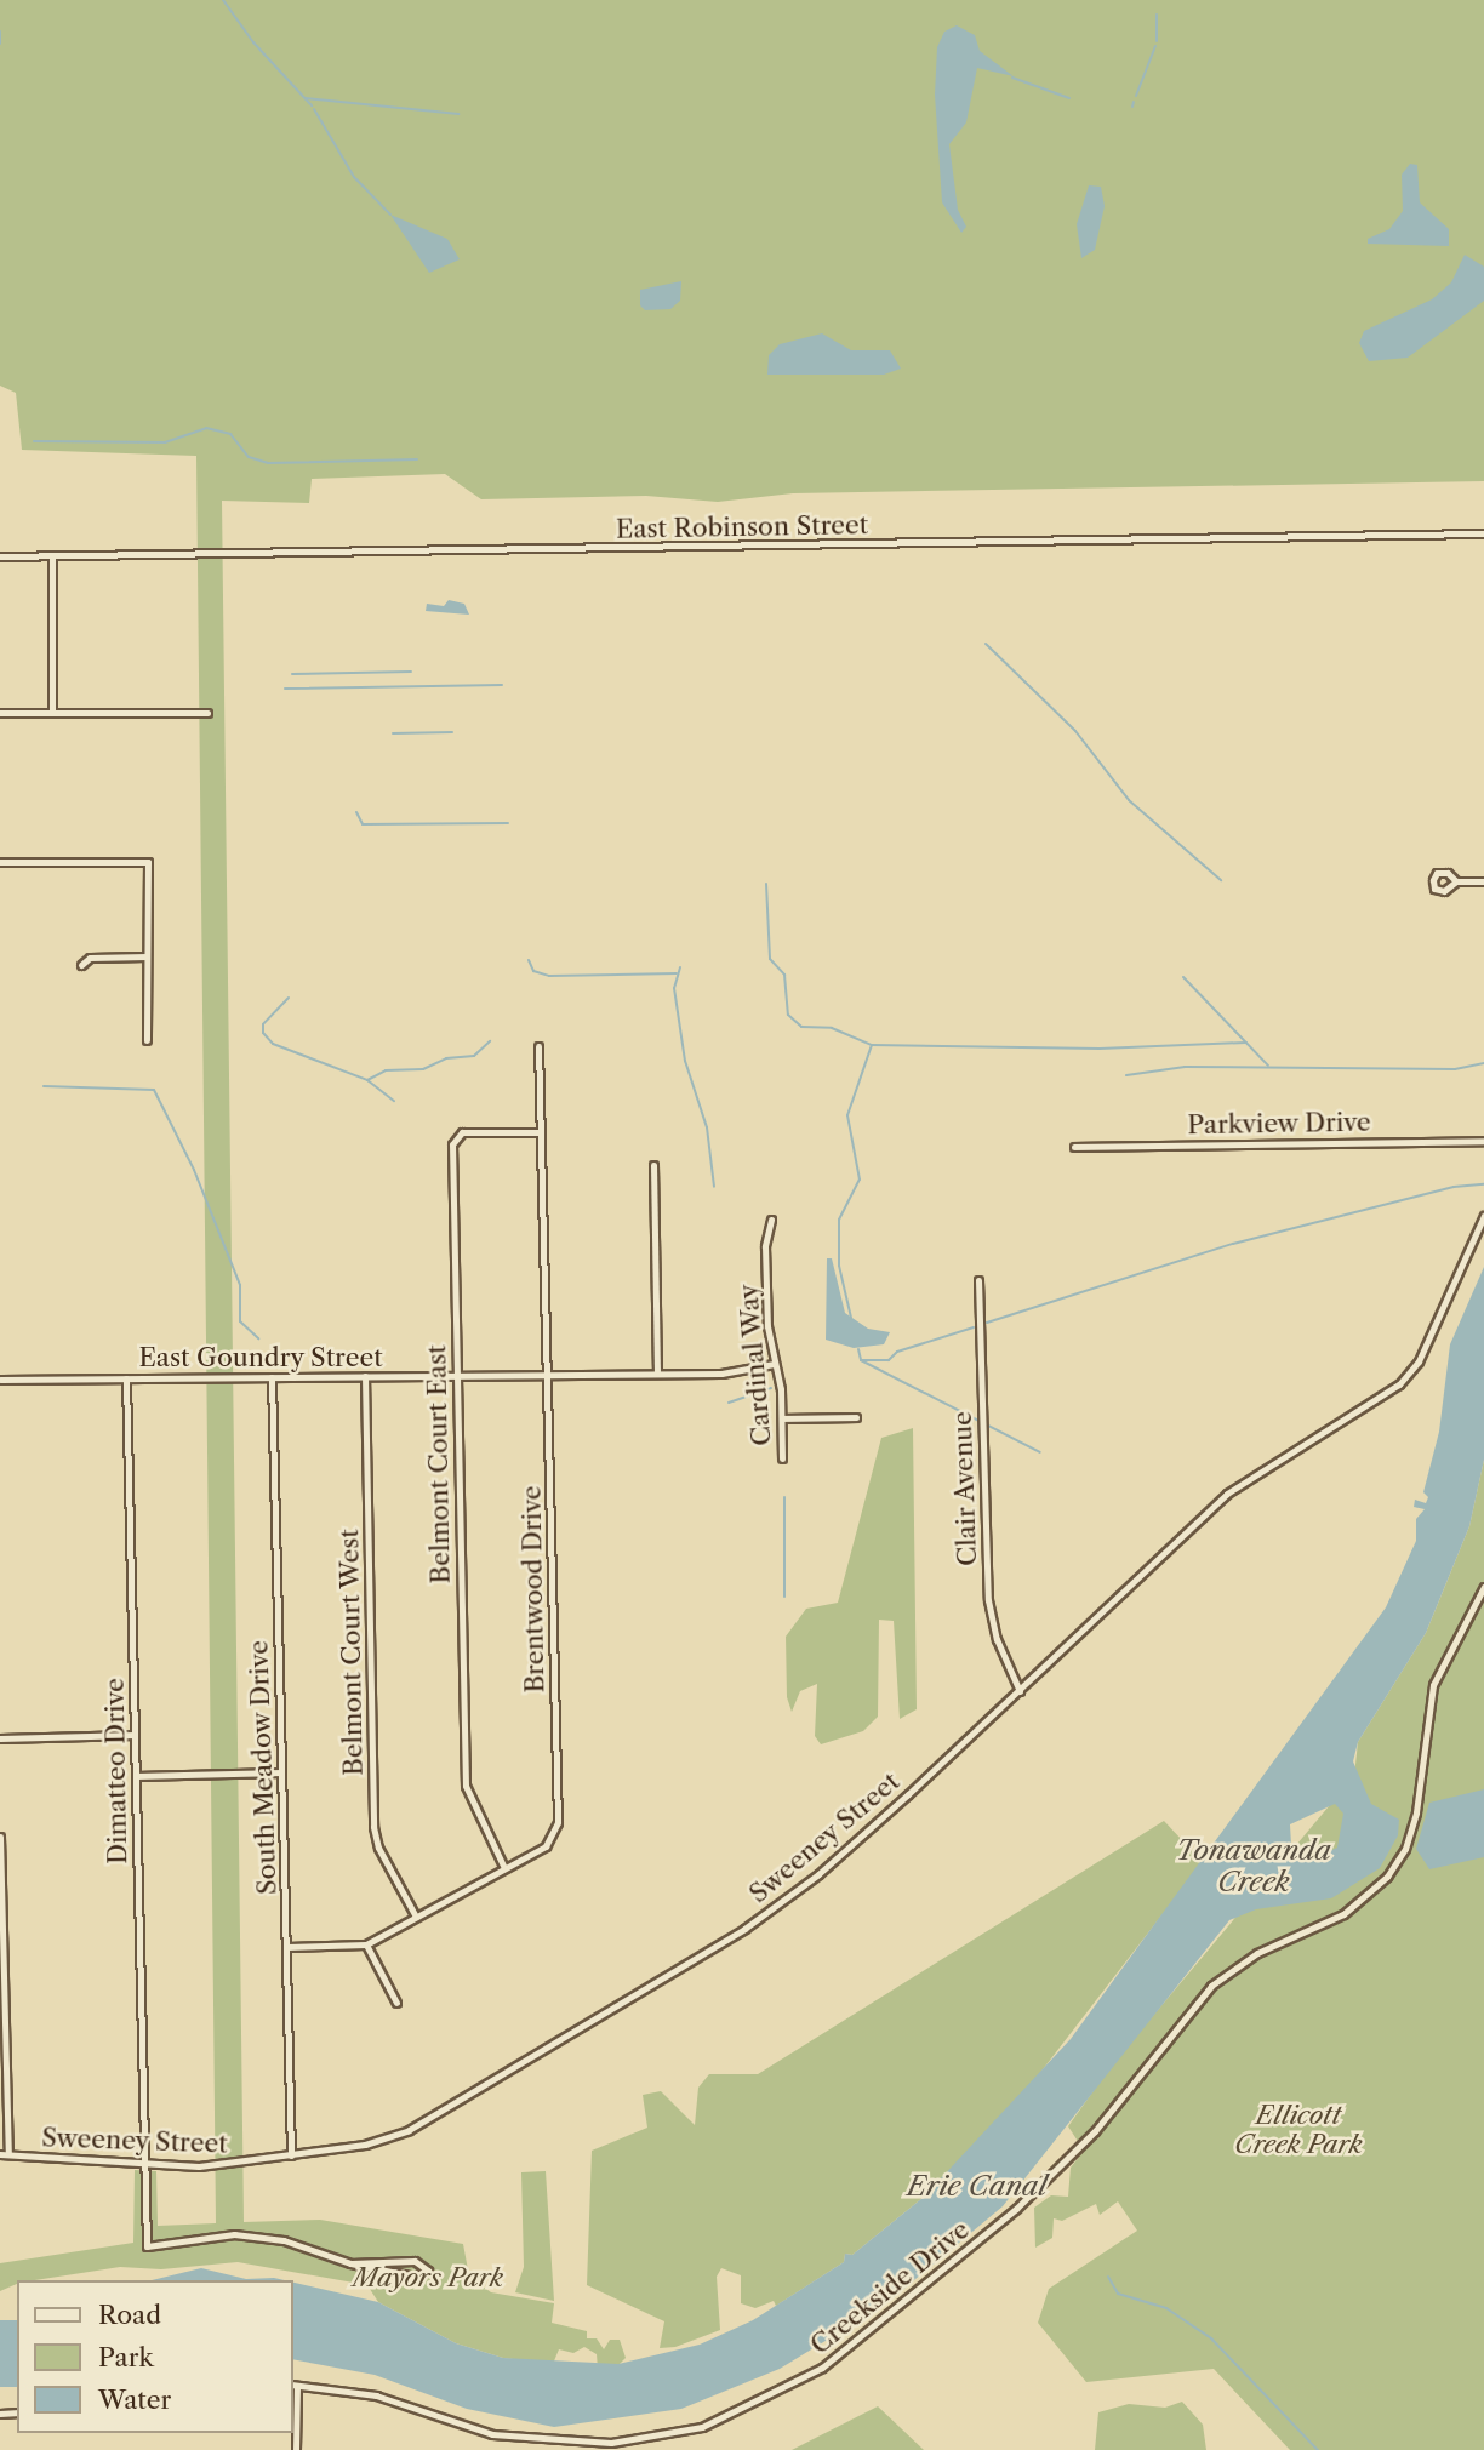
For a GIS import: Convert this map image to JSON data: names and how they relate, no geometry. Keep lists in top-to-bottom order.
{
  "streets": {
    "street": [
      "East Robinson Street",
      "Parkview Drive",
      "East Goundry Street",
      "Cardinal Way",
      "Belmont Court East",
      "Clair Avenue",
      "Brentwood Drive",
      "Belmont Court West",
      "South Meadow Drive",
      "Dimatteo Drive",
      "Sweeney Street",
      "Creekside Drive"
    ]
  },
  "crossings": [
    ["East Goundry Street", "Cardinal Way"],
    ["East Goundry Street", "Belmont Court East"],
    ["East Goundry Street", "Brentwood Drive"],
    ["East Goundry Street", "Belmont Court West"],
    ["East Goundry Street", "South Meadow Drive"],
    ["East Goundry Street", "Dimatteo Drive"],
    ["Belmont Court East", "Brentwood Drive"],
    ["Clair Avenue", "Sweeney Street"],
    ["Brentwood Drive", "Belmont Court West"],
    ["Brentwood Drive", "South Meadow Drive"],
    ["South Meadow Drive", "Sweeney Street"],
    ["Dimatteo Drive", "Sweeney Street"]
  ],
  "water": ["Tonawanda Creek", "Erie Canal"],
  "parks": ["Ellicott Creek Park", "Mayors Park"],
  "legend": ["Road", "Park", "Water"]
}
